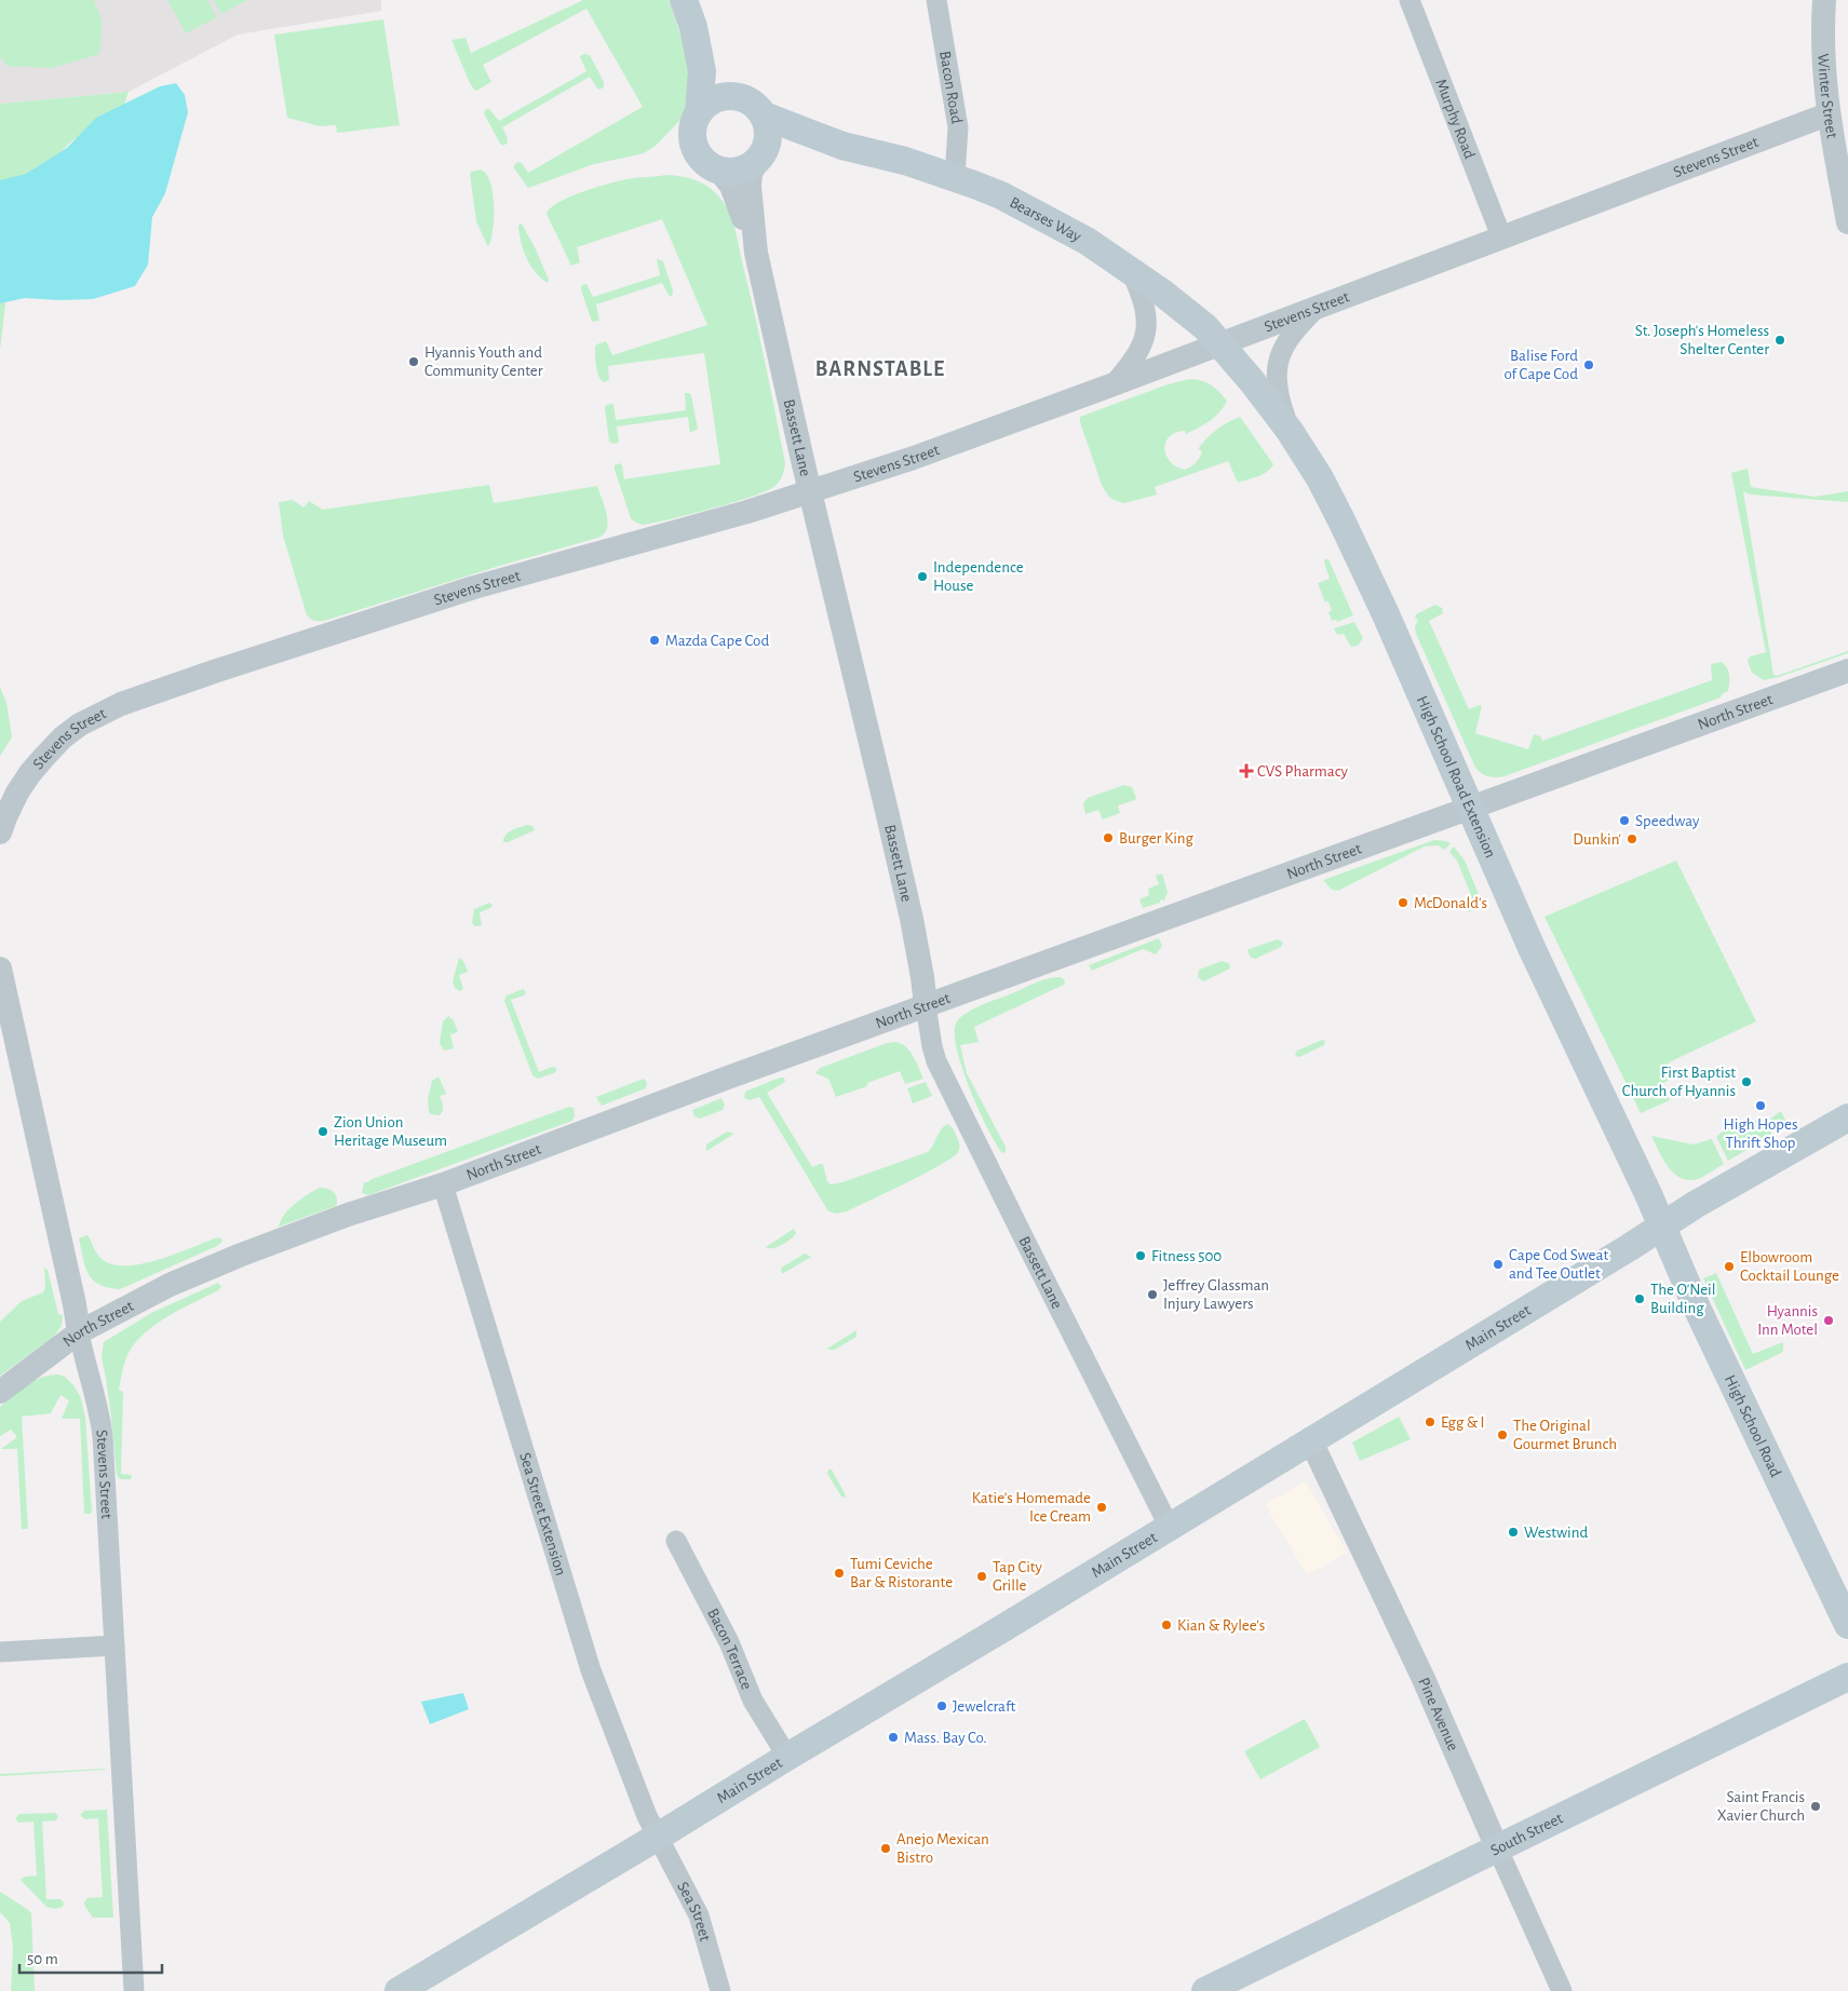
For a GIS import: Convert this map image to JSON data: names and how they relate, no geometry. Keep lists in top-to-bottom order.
{
  "streets": {
    "main road": [
      "Bearses Way",
      "High School Road Extension",
      "Main Street",
      "High School Road",
      "South Street"
    ],
    "street": [
      "Bacon Road",
      "Winter Street",
      "Murphy Road",
      "Stevens Street",
      "Bassett Lane",
      "North Street",
      "Sea Street Extension",
      "Bacon Terrace",
      "Pine Avenue",
      "Sea Street"
    ]
  },
  "crossings": [
    ["Bacon Road", "Bearses Way"],
    ["Winter Street", "Stevens Street"],
    ["Murphy Road", "Stevens Street"],
    ["Stevens Street", "Bearses Way"],
    ["Stevens Street", "Bassett Lane"],
    ["Stevens Street", "North Street"],
    ["Stevens Street", "High School Road Extension"],
    ["Bearses Way", "Bassett Lane"],
    ["Bearses Way", "High School Road Extension"],
    ["Bassett Lane", "North Street"],
    ["Bassett Lane", "Main Street"],
    ["North Street", "High School Road Extension"],
    ["North Street", "Sea Street Extension"],
    ["High School Road Extension", "Main Street"],
    ["High School Road Extension", "High School Road"],
    ["Main Street", "High School Road"],
    ["Main Street", "Sea Street Extension"],
    ["Main Street", "Bacon Terrace"],
    ["Main Street", "Pine Avenue"],
    ["Main Street", "Sea Street"],
    ["Sea Street Extension", "Sea Street"],
    ["Pine Avenue", "South Street"]
  ],
  "districts": ["BARNSTABLE"],
  "places": {
    "other": [
      "St. Joseph's Homeless Shelter Center",
      "Hyannis Youth and Community Center",
      "Balise Ford of Cape Cod",
      "Independence House",
      "Mazda Cape Cod",
      "Speedway",
      "Burger King",
      "Dunkin'",
      "McDonald's",
      "First Baptist Church of Hyannis",
      "High Hopes Thrift Shop",
      "Zion Union Heritage Museum",
      "Fitness 500",
      "Cape Cod Sweat and Tee Outlet",
      "Elbowroom Cocktail Lounge",
      "Jeffrey Glassman Injury Lawyers",
      "The O'Neil Building",
      "Hyannis Inn Motel",
      "Egg & I",
      "The Original Gourmet Brunch",
      "Katie’s Homemade Ice Cream",
      "Westwind",
      "Tumi Ceviche Bar & Ristorante",
      "Tap City Grille",
      "Kian & Rylee's",
      "Jewelcraft",
      "Mass. Bay Co.",
      "Saint Francis Xavier Church",
      "Anejo Mexican Bistro"
    ],
    "health": ["CVS Pharmacy"]
  },
  "scale_bar": "50 m"
}
